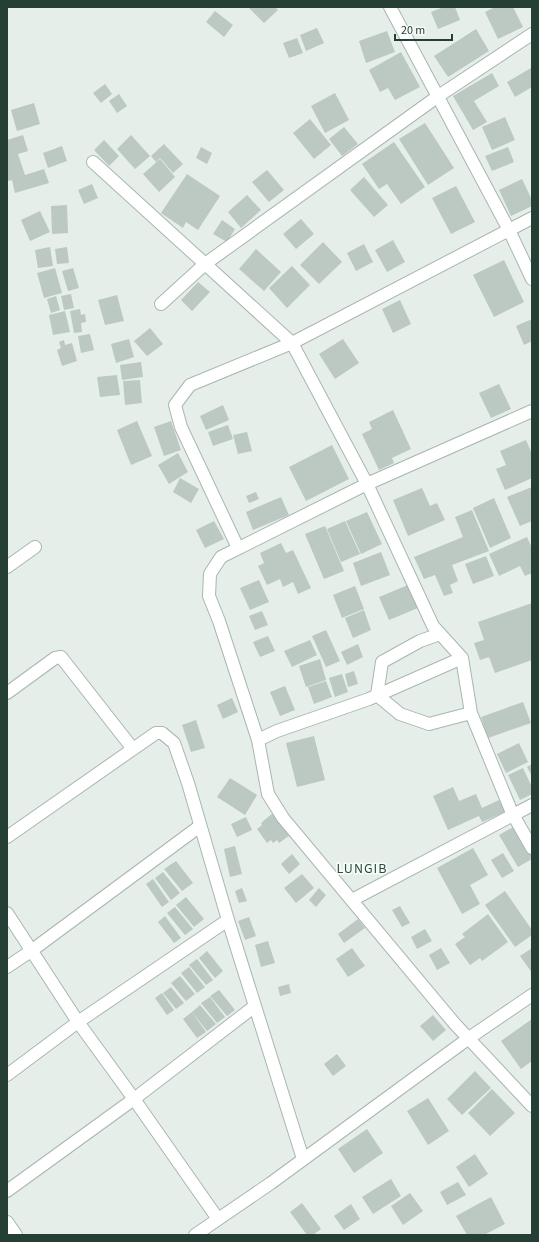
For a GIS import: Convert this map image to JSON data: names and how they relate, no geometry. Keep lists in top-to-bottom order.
{
  "districts": ["LUNGIB"],
  "scale_bar": "20 m"
}
